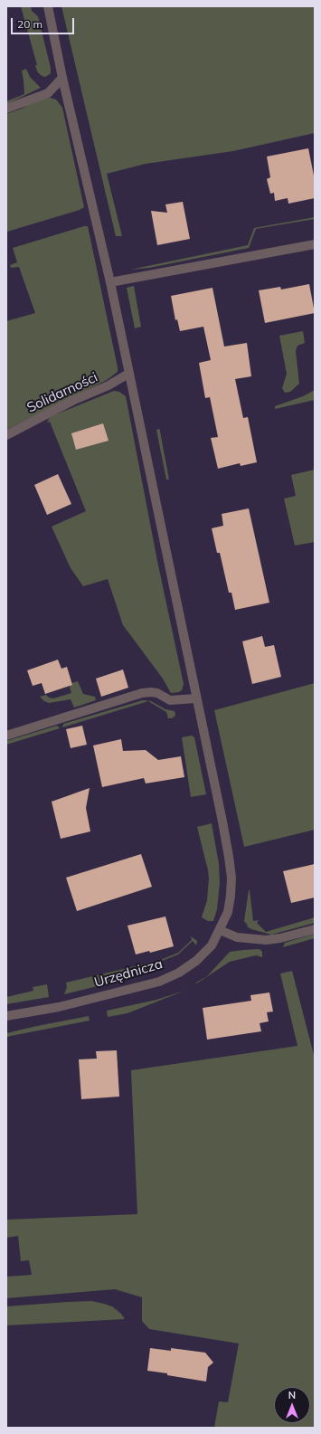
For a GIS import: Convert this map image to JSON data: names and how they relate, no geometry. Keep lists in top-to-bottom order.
{
  "streets": {
    "street": ["Solidarności", "Urzędnicza"]
  },
  "crossings": [
    ["Solidarności", "Urzędnicza"]
  ],
  "scale_bar": "20 m",
  "north": "top"
}
